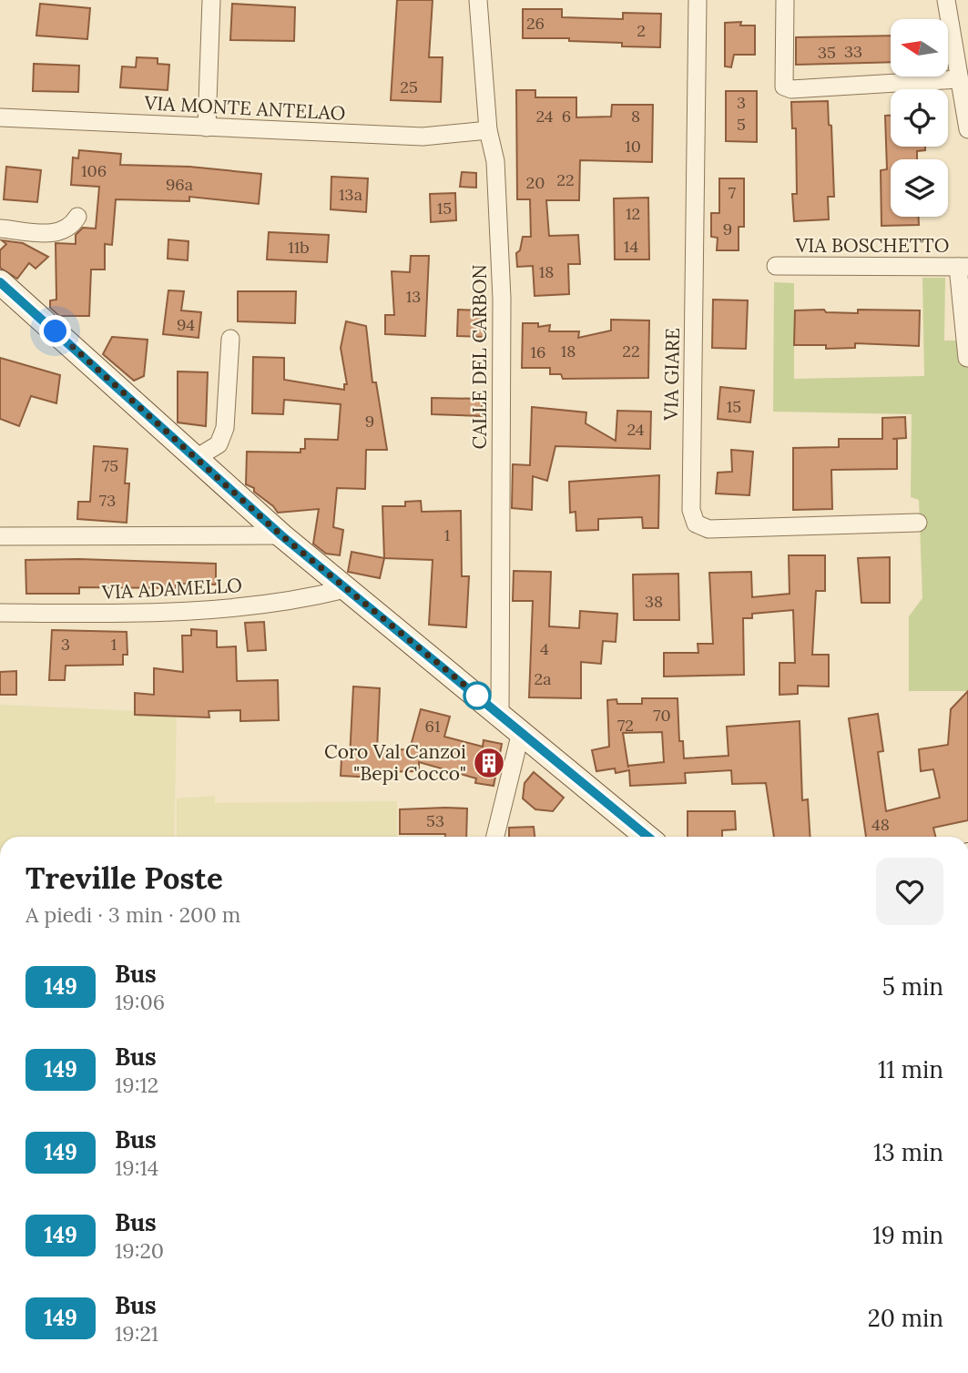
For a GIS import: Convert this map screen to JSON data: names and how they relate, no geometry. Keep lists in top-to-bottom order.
{
  "streets": {
    "street": [
      "VIA MONTE ANTELAO",
      "VIA BOSCHETTO",
      "CALLE DEL CARBON",
      "VIA GIARE",
      "VIA ADAMELLO"
    ]
  },
  "crossings": [
    ["VIA MONTE ANTELAO", "CALLE DEL CARBON"]
  ],
  "places": {
    "building": ["Coro Val Canzoi \"Bepi Cocco\""]
  },
  "lines": ["bus line 149"],
  "house_numbers": [
    "26",
    "2",
    "33",
    "35",
    "25",
    "3",
    "24",
    "6",
    "8",
    "5",
    "10",
    "106",
    "22",
    "20",
    "96a",
    "7",
    "13a",
    "15",
    "12",
    "9",
    "14",
    "11b",
    "18",
    "13",
    "94",
    "18",
    "22",
    "16",
    "15",
    "9",
    "24",
    "75",
    "73",
    "1",
    "38",
    "3",
    "1",
    "4",
    "2a",
    "70",
    "72",
    "61",
    "53",
    "48"
  ],
  "north": "left",
  "page": {
    "heading": ["Treville Poste", "A piedi · 3 min · 200 m"],
    "list": [
      {
        "mark": "149",
        "name": "Bus",
        "note": "19:06",
        "value": "5 min"
      },
      {
        "mark": "149",
        "name": "Bus",
        "note": "19:12",
        "value": "11 min"
      },
      {
        "mark": "149",
        "name": "Bus",
        "note": "19:14",
        "value": "13 min"
      },
      {
        "mark": "149",
        "name": "Bus",
        "note": "19:20",
        "value": "19 min"
      },
      {
        "mark": "149",
        "name": "Bus",
        "note": "19:21",
        "value": "20 min"
      }
    ]
  }
}
